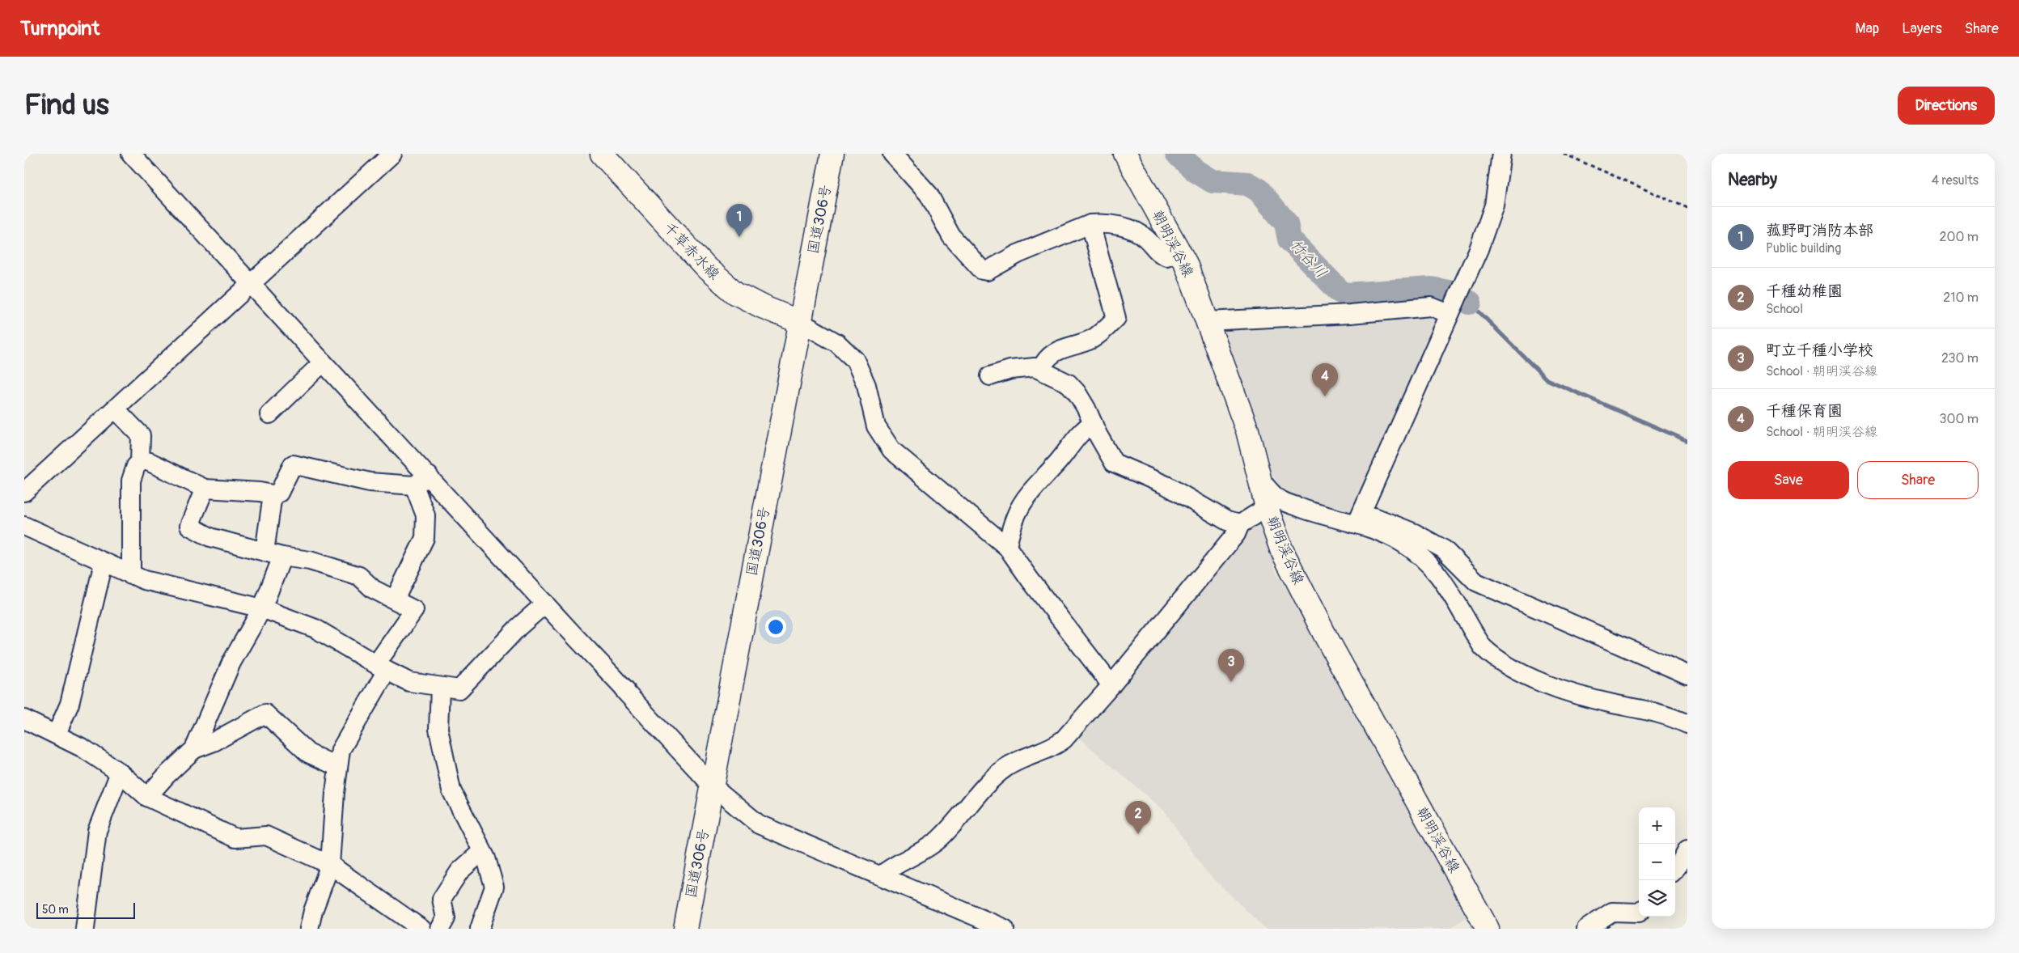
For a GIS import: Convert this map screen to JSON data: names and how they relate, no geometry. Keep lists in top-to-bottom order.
{
  "streets": {
    "main road": ["国道306号", "朝明渓谷線", "千草赤水線"]
  },
  "crossings": [
    ["国道306号", "千草赤水線"]
  ],
  "water": ["竹谷川"],
  "scale_bar": "50 m",
  "page": {
    "header": "Turnpoint",
    "nav": ["Map", "Layers", "Share"],
    "buttons": [
      "Directions",
      ["Save", "Share"]
    ],
    "title": "Find us",
    "heading": ["Nearby", "4 results"],
    "pins": [
      "1",
      "4",
      "3",
      "2"
    ],
    "list": [
      {
        "mark": "1",
        "name": "菰野町消防本部",
        "note": "Public building",
        "value": "200 m"
      },
      {
        "mark": "2",
        "name": "千種幼稚園",
        "note": "School",
        "value": "210 m"
      },
      {
        "mark": "3",
        "name": "町立千種小学校",
        "note": "School · 朝明渓谷線",
        "value": "230 m"
      },
      {
        "mark": "4",
        "name": "千種保育園",
        "note": "School · 朝明渓谷線",
        "value": "300 m"
      }
    ],
    "map_buttons": ["+", "−"],
    "scale": "50 m"
  }
}
